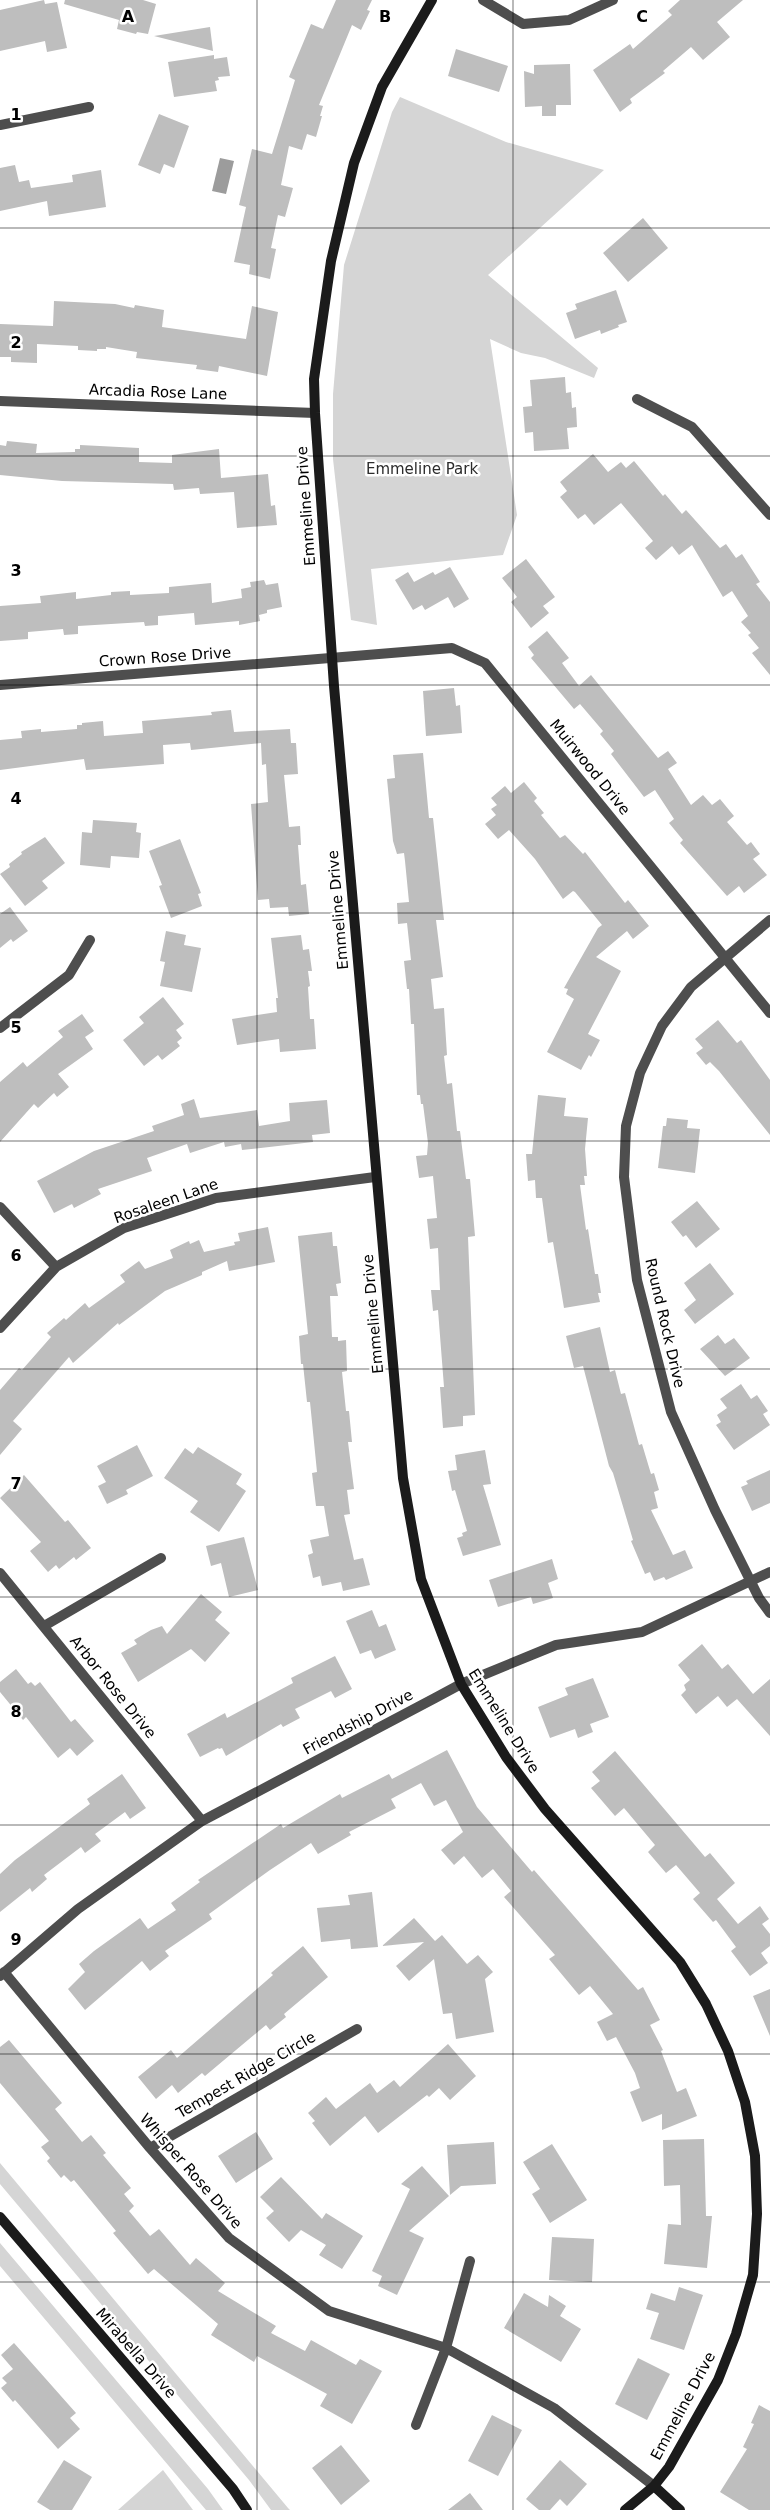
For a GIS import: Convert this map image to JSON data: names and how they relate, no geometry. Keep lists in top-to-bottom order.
{
  "streets": {
    "street": [
      "Arcadia Rose Lane",
      "Emmeline Drive",
      "Crown Rose Drive",
      "Muirwood Drive",
      "Rosaleen Lane",
      "Round Rock Drive",
      "Arbor Rose Drive",
      "Friendship Drive",
      "Tempest Ridge Circle",
      "Whisper Rose Drive",
      "Mirabella Drive"
    ]
  },
  "crossings": [
    ["Arcadia Rose Lane", "Emmeline Drive"],
    ["Emmeline Drive", "Crown Rose Drive"],
    ["Emmeline Drive", "Muirwood Drive"],
    ["Emmeline Drive", "Rosaleen Lane"],
    ["Emmeline Drive", "Friendship Drive"],
    ["Emmeline Drive", "Whisper Rose Drive"],
    ["Crown Rose Drive", "Muirwood Drive"],
    ["Muirwood Drive", "Round Rock Drive"],
    ["Round Rock Drive", "Friendship Drive"],
    ["Arbor Rose Drive", "Friendship Drive"],
    ["Friendship Drive", "Whisper Rose Drive"],
    ["Tempest Ridge Circle", "Whisper Rose Drive"]
  ],
  "parks": ["Emmeline Park"],
  "grid": {
    "columns": ["A", "B", "C"],
    "rows": [
      "1",
      "2",
      "3",
      "4",
      "5",
      "6",
      "7",
      "8",
      "9"
    ]
  }
}
